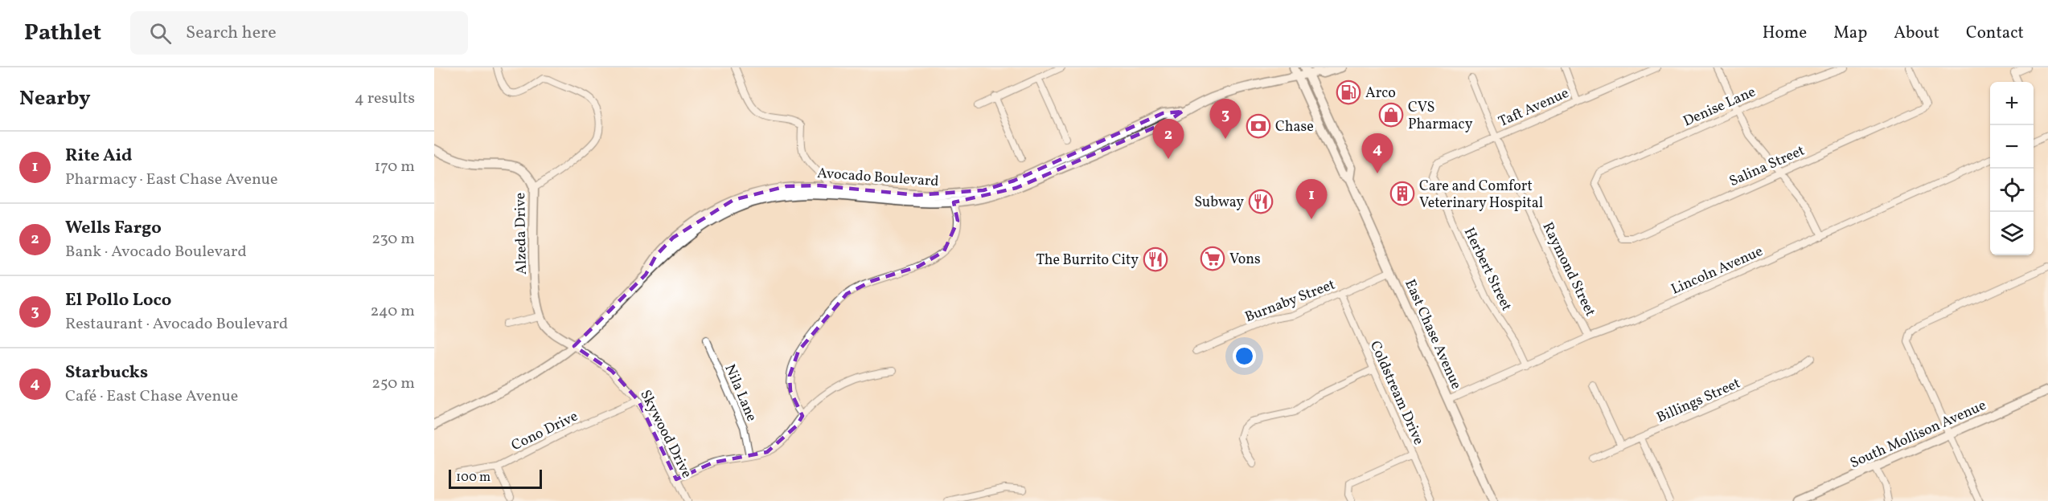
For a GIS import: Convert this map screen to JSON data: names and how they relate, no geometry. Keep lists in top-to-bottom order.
{
  "streets": {
    "main road": [
      "Avocado Boulevard",
      "Alzeda Drive",
      "East Chase Avenue",
      "South Mollison Avenue"
    ],
    "street": [
      "Denise Lane",
      "Taft Avenue",
      "Salina Street",
      "Herbert Street",
      "Raymond Street",
      "Lincoln Avenue",
      "Burnaby Street",
      "Nila Lane",
      "Coldstream Drive",
      "Billings Street",
      "Cono Drive",
      "Skywood Drive"
    ]
  },
  "crossings": [
    ["Denise Lane", "Salina Street"],
    ["Taft Avenue", "Herbert Street"],
    ["Taft Avenue", "Raymond Street"],
    ["Avocado Boulevard", "East Chase Avenue"],
    ["Avocado Boulevard", "Skywood Drive"],
    ["Herbert Street", "Lincoln Avenue"],
    ["Raymond Street", "Lincoln Avenue"],
    ["Lincoln Avenue", "East Chase Avenue"],
    ["Burnaby Street", "East Chase Avenue"],
    ["Burnaby Street", "Coldstream Drive"],
    ["Cono Drive", "Skywood Drive"]
  ],
  "places": {
    "fuel station": ["Arco"],
    "shop": ["CVS Pharmacy"],
    "bank": ["Chase"],
    "building": ["Care and Comfort Veterinary Hospital"],
    "restaurant": ["Subway", "The Burrito City"],
    "supermarket": ["Vons"]
  },
  "scale_bar": "100 m",
  "page": {
    "header": "Pathlet",
    "search": "Search here",
    "nav": [
      "Home",
      "Map",
      "About",
      "Contact"
    ],
    "heading": ["Nearby", "4 results"],
    "map_buttons": ["+", "−"],
    "pins": [
      "3",
      "2",
      "4",
      "1"
    ],
    "list": [
      {
        "mark": "1",
        "name": "Rite Aid",
        "note": "Pharmacy · East Chase Avenue",
        "value": "170 m"
      },
      {
        "mark": "2",
        "name": "Wells Fargo",
        "note": "Bank · Avocado Boulevard",
        "value": "230 m"
      },
      {
        "mark": "3",
        "name": "El Pollo Loco",
        "note": "Restaurant · Avocado Boulevard",
        "value": "240 m"
      },
      {
        "mark": "4",
        "name": "Starbucks",
        "note": "Café · East Chase Avenue",
        "value": "250 m"
      }
    ],
    "scale": "100 m"
  }
}
